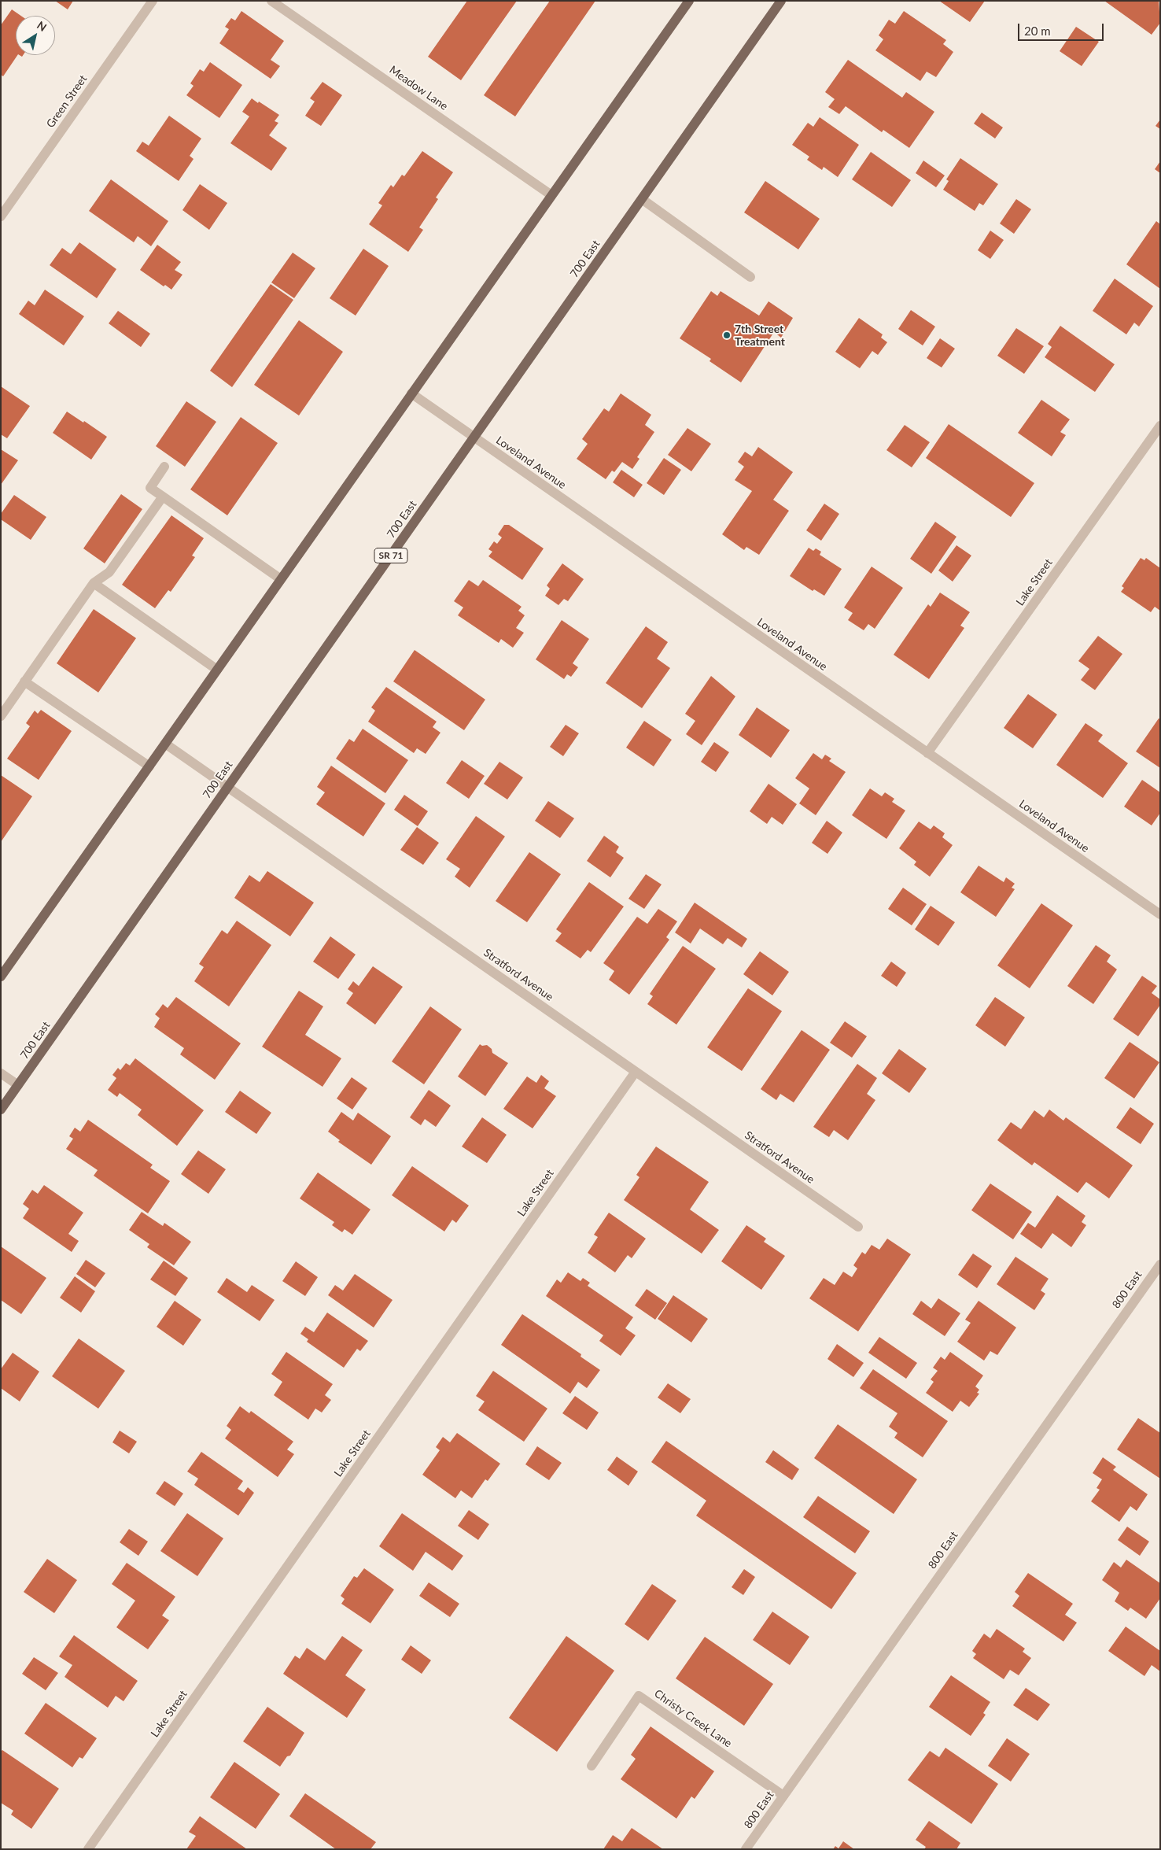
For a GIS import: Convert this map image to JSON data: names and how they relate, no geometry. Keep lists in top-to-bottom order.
{
  "streets": {
    "main road": ["700 East", "SR 71"],
    "street": [
      "Meadow Lane",
      "Green Street",
      "Loveland Avenue",
      "Lake Street",
      "Stratford Avenue",
      "800 East",
      "Christy Creek Lane"
    ]
  },
  "crossings": [
    ["700 East", "Loveland Avenue"],
    ["700 East", "Stratford Avenue"],
    ["Loveland Avenue", "Lake Street"],
    ["Lake Street", "Stratford Avenue"],
    ["800 East", "Christy Creek Lane"]
  ],
  "places": ["7th Street Treatment"],
  "scale_bar": "20 m",
  "north": "top right"
}
